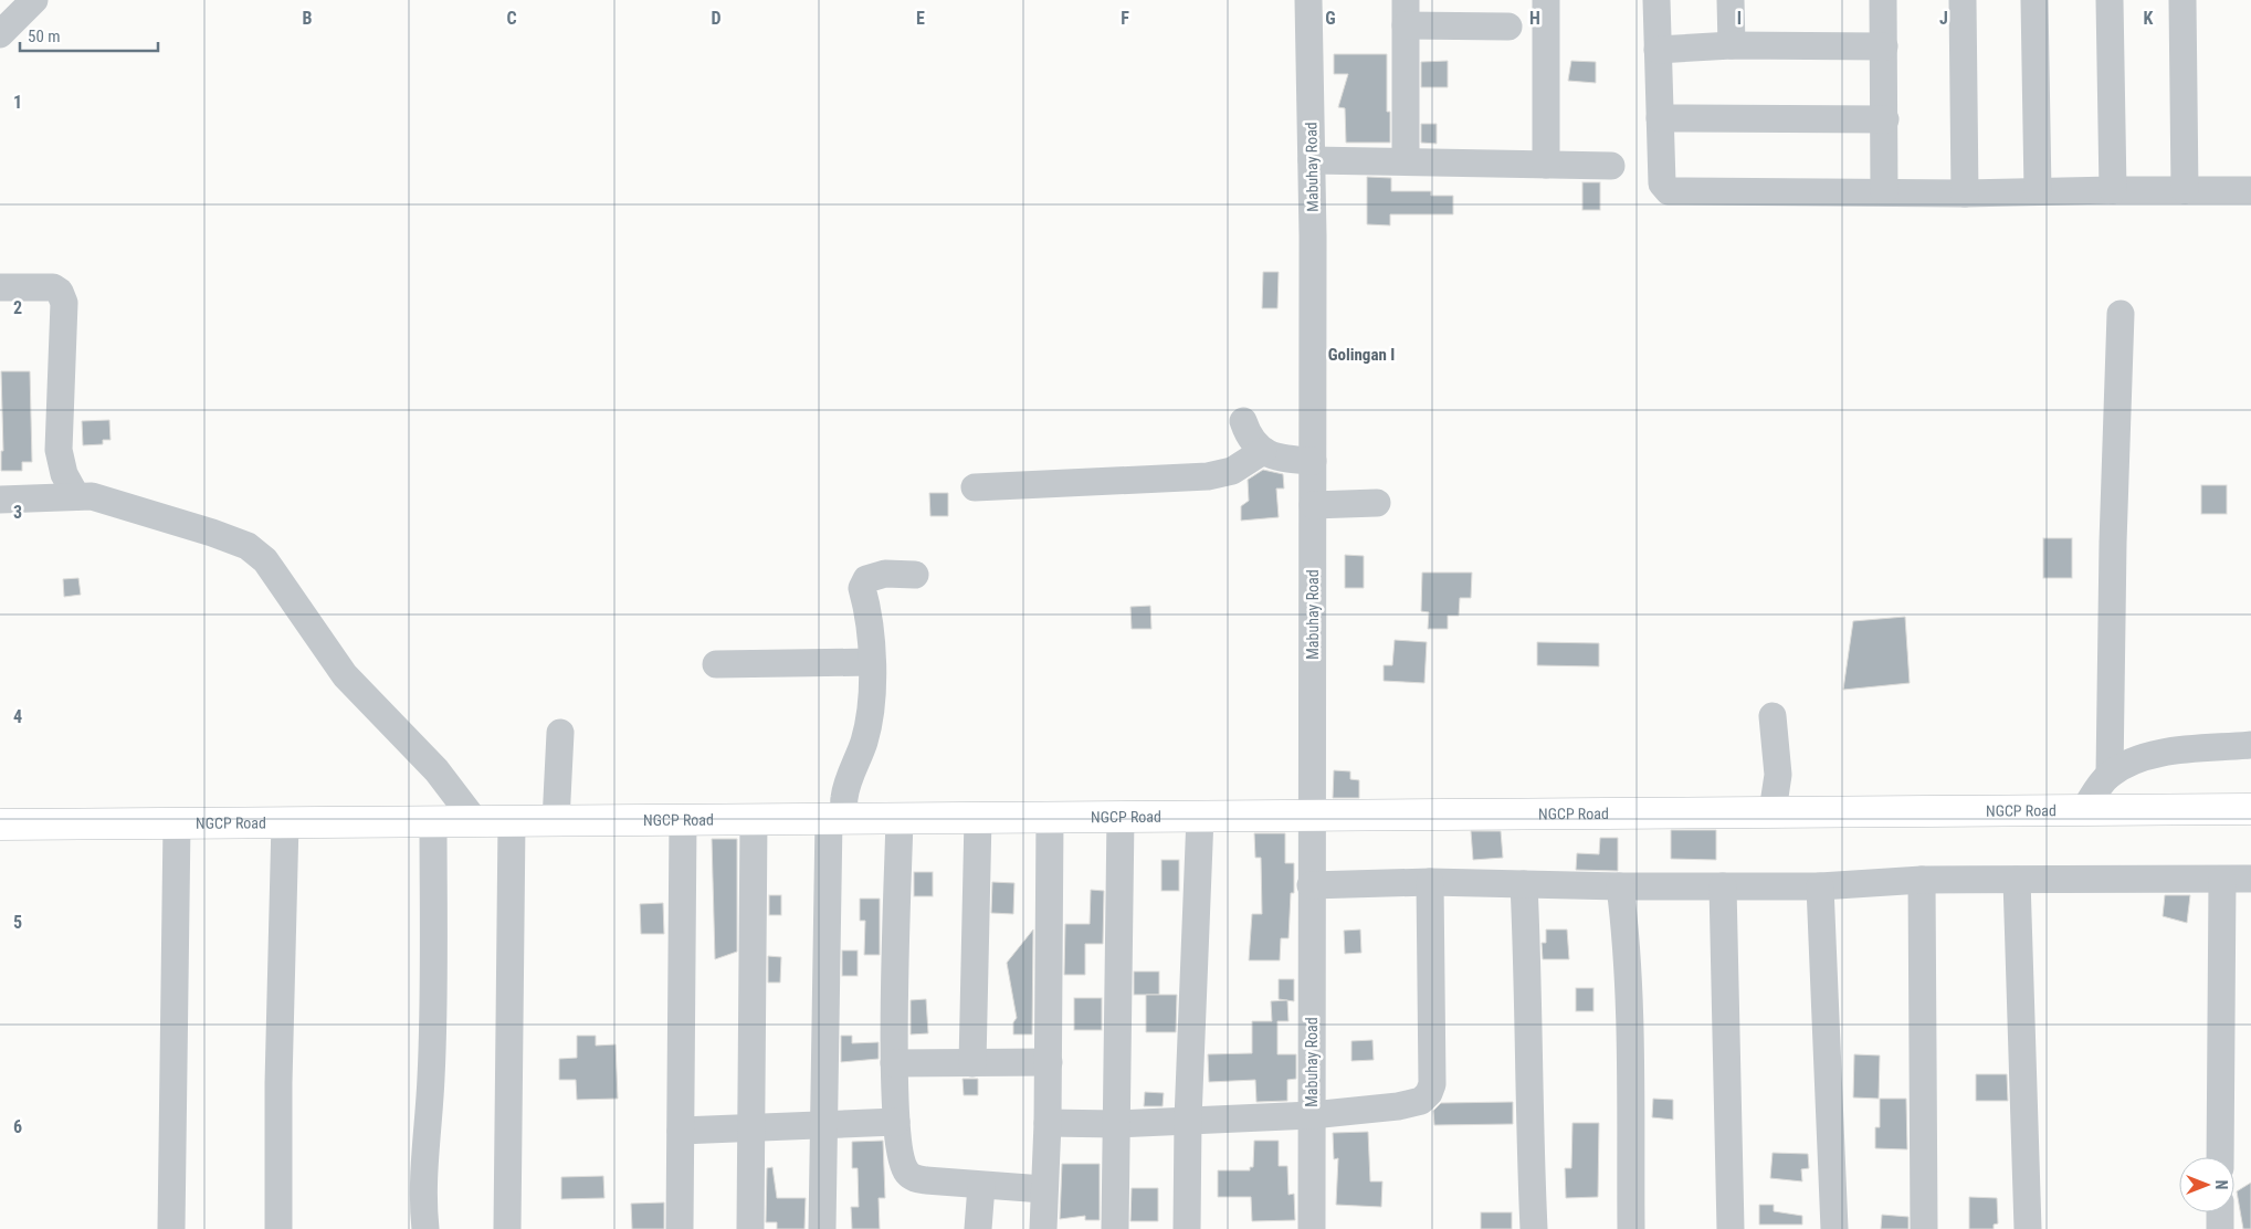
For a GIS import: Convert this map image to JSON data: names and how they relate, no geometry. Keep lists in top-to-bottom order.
{
  "streets": {
    "main road": ["NGCP Road"],
    "street": ["Mabuhay Road"]
  },
  "crossings": [
    ["Mabuhay Road", "NGCP Road"]
  ],
  "districts": ["Golingan I"],
  "scale_bar": "50 m",
  "north": "right",
  "grid": {
    "columns": [
      "B",
      "C",
      "D",
      "E",
      "F",
      "G",
      "H",
      "I",
      "J",
      "K"
    ],
    "rows": [
      "1",
      "2",
      "3",
      "4",
      "5",
      "6"
    ]
  }
}
